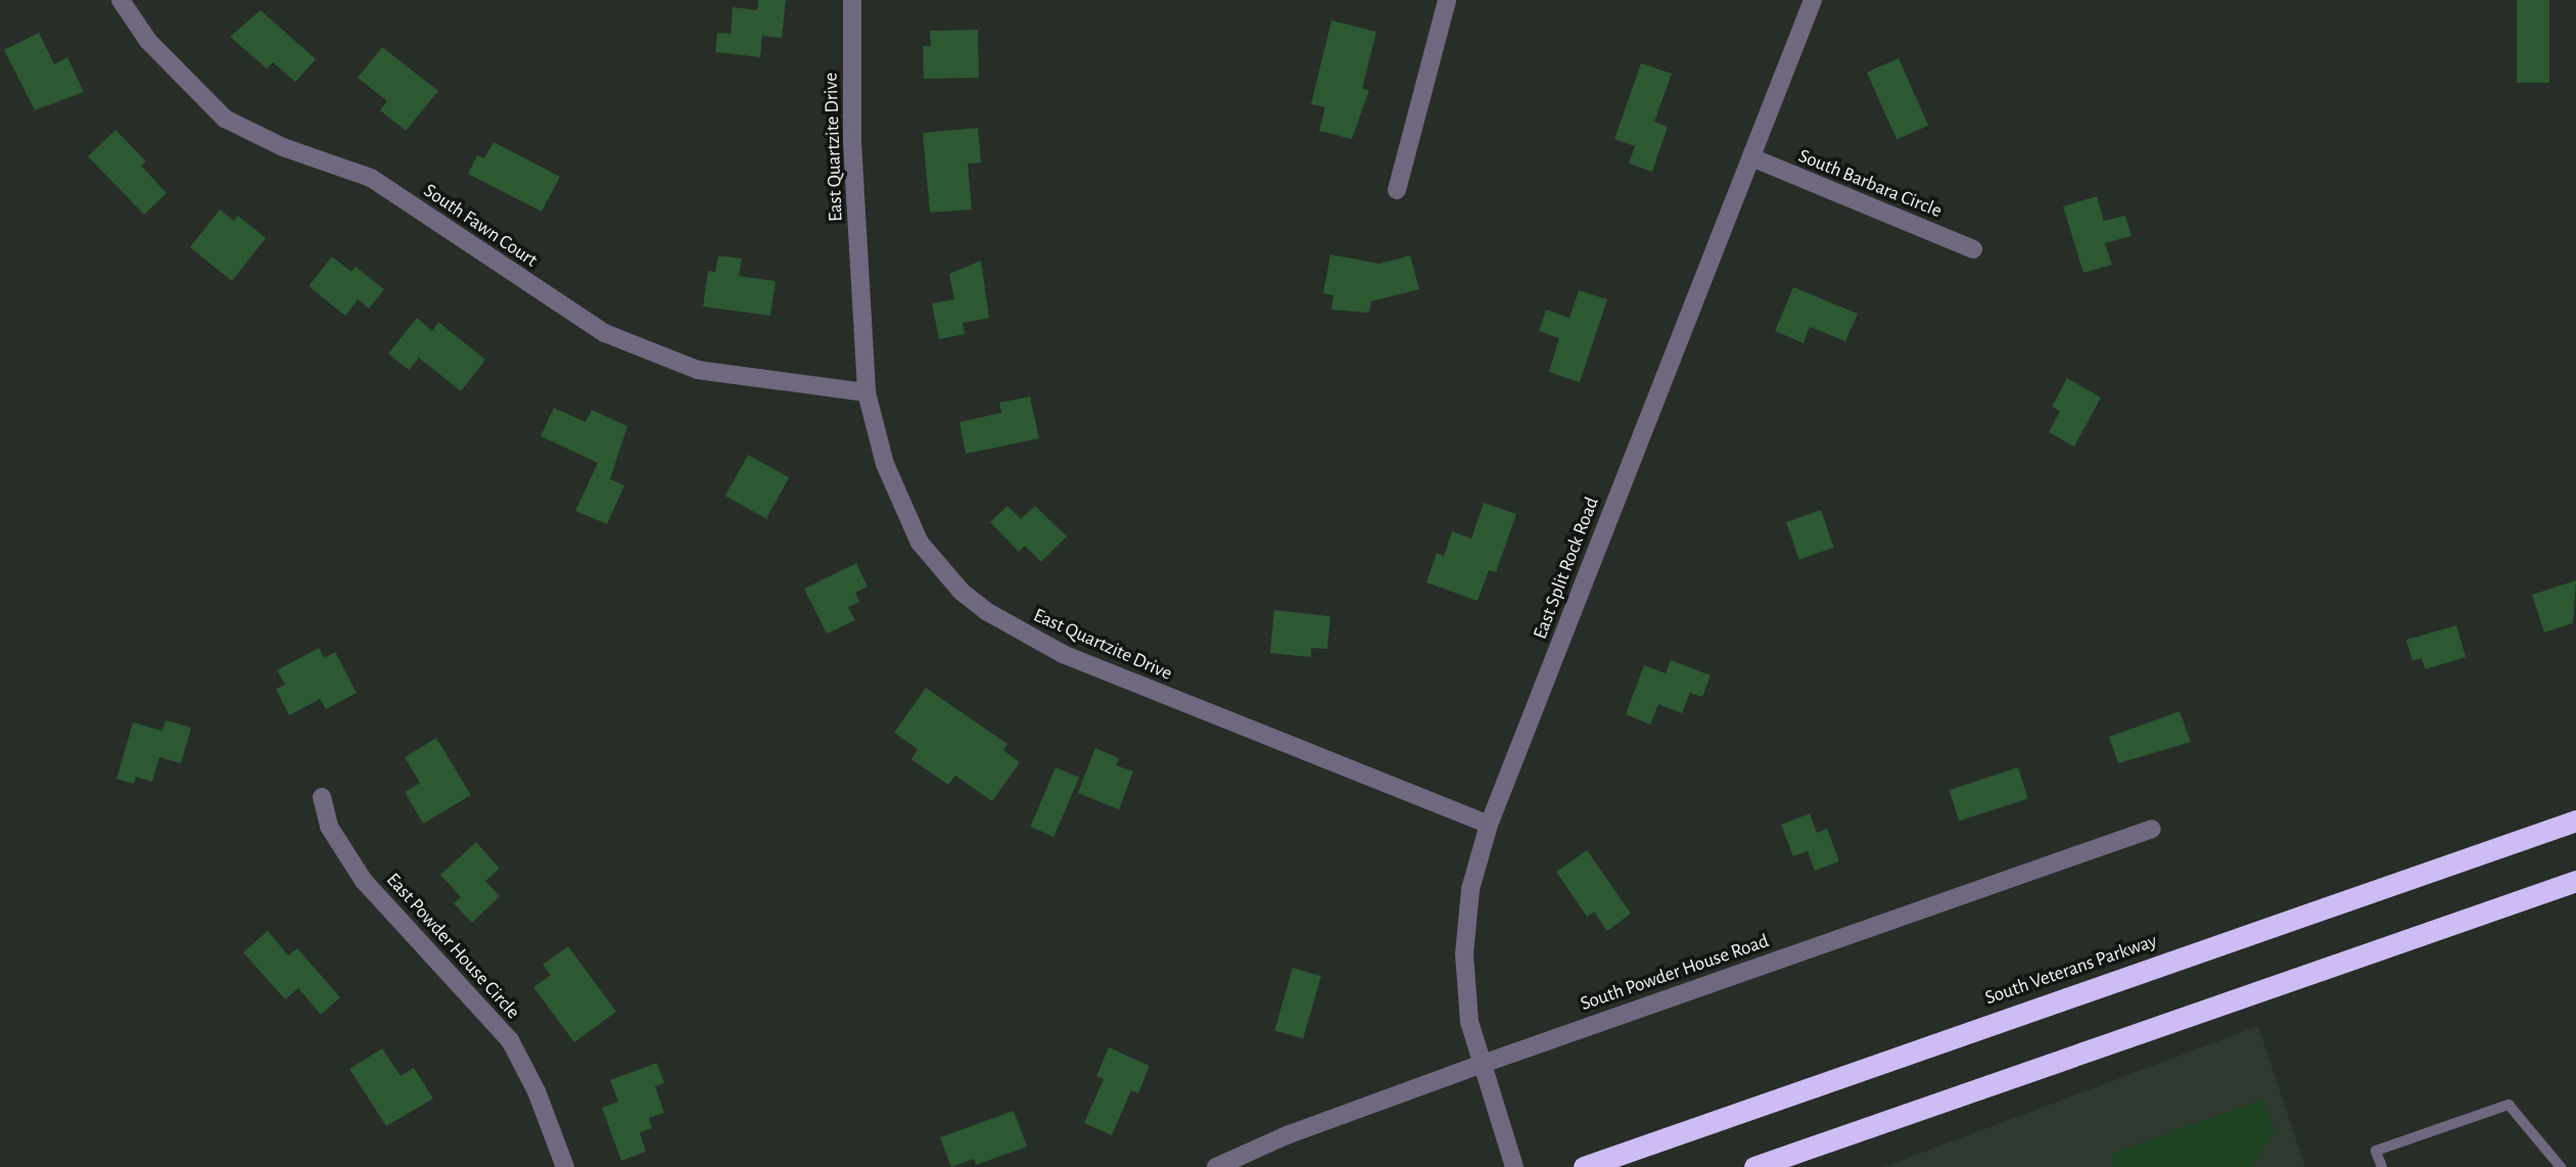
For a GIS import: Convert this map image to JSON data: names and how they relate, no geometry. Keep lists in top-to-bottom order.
{
  "streets": {
    "highway": ["South Veterans Parkway"],
    "street": [
      "East Quartzite Drive",
      "South Barbara Circle",
      "South Fawn Court",
      "East Split Rock Road",
      "East Powder House Circle",
      "South Powder House Road"
    ]
  },
  "crossings": [
    ["East Quartzite Drive", "South Fawn Court"],
    ["East Quartzite Drive", "East Split Rock Road"],
    ["South Barbara Circle", "East Split Rock Road"],
    ["East Split Rock Road", "South Powder House Road"]
  ]
}
